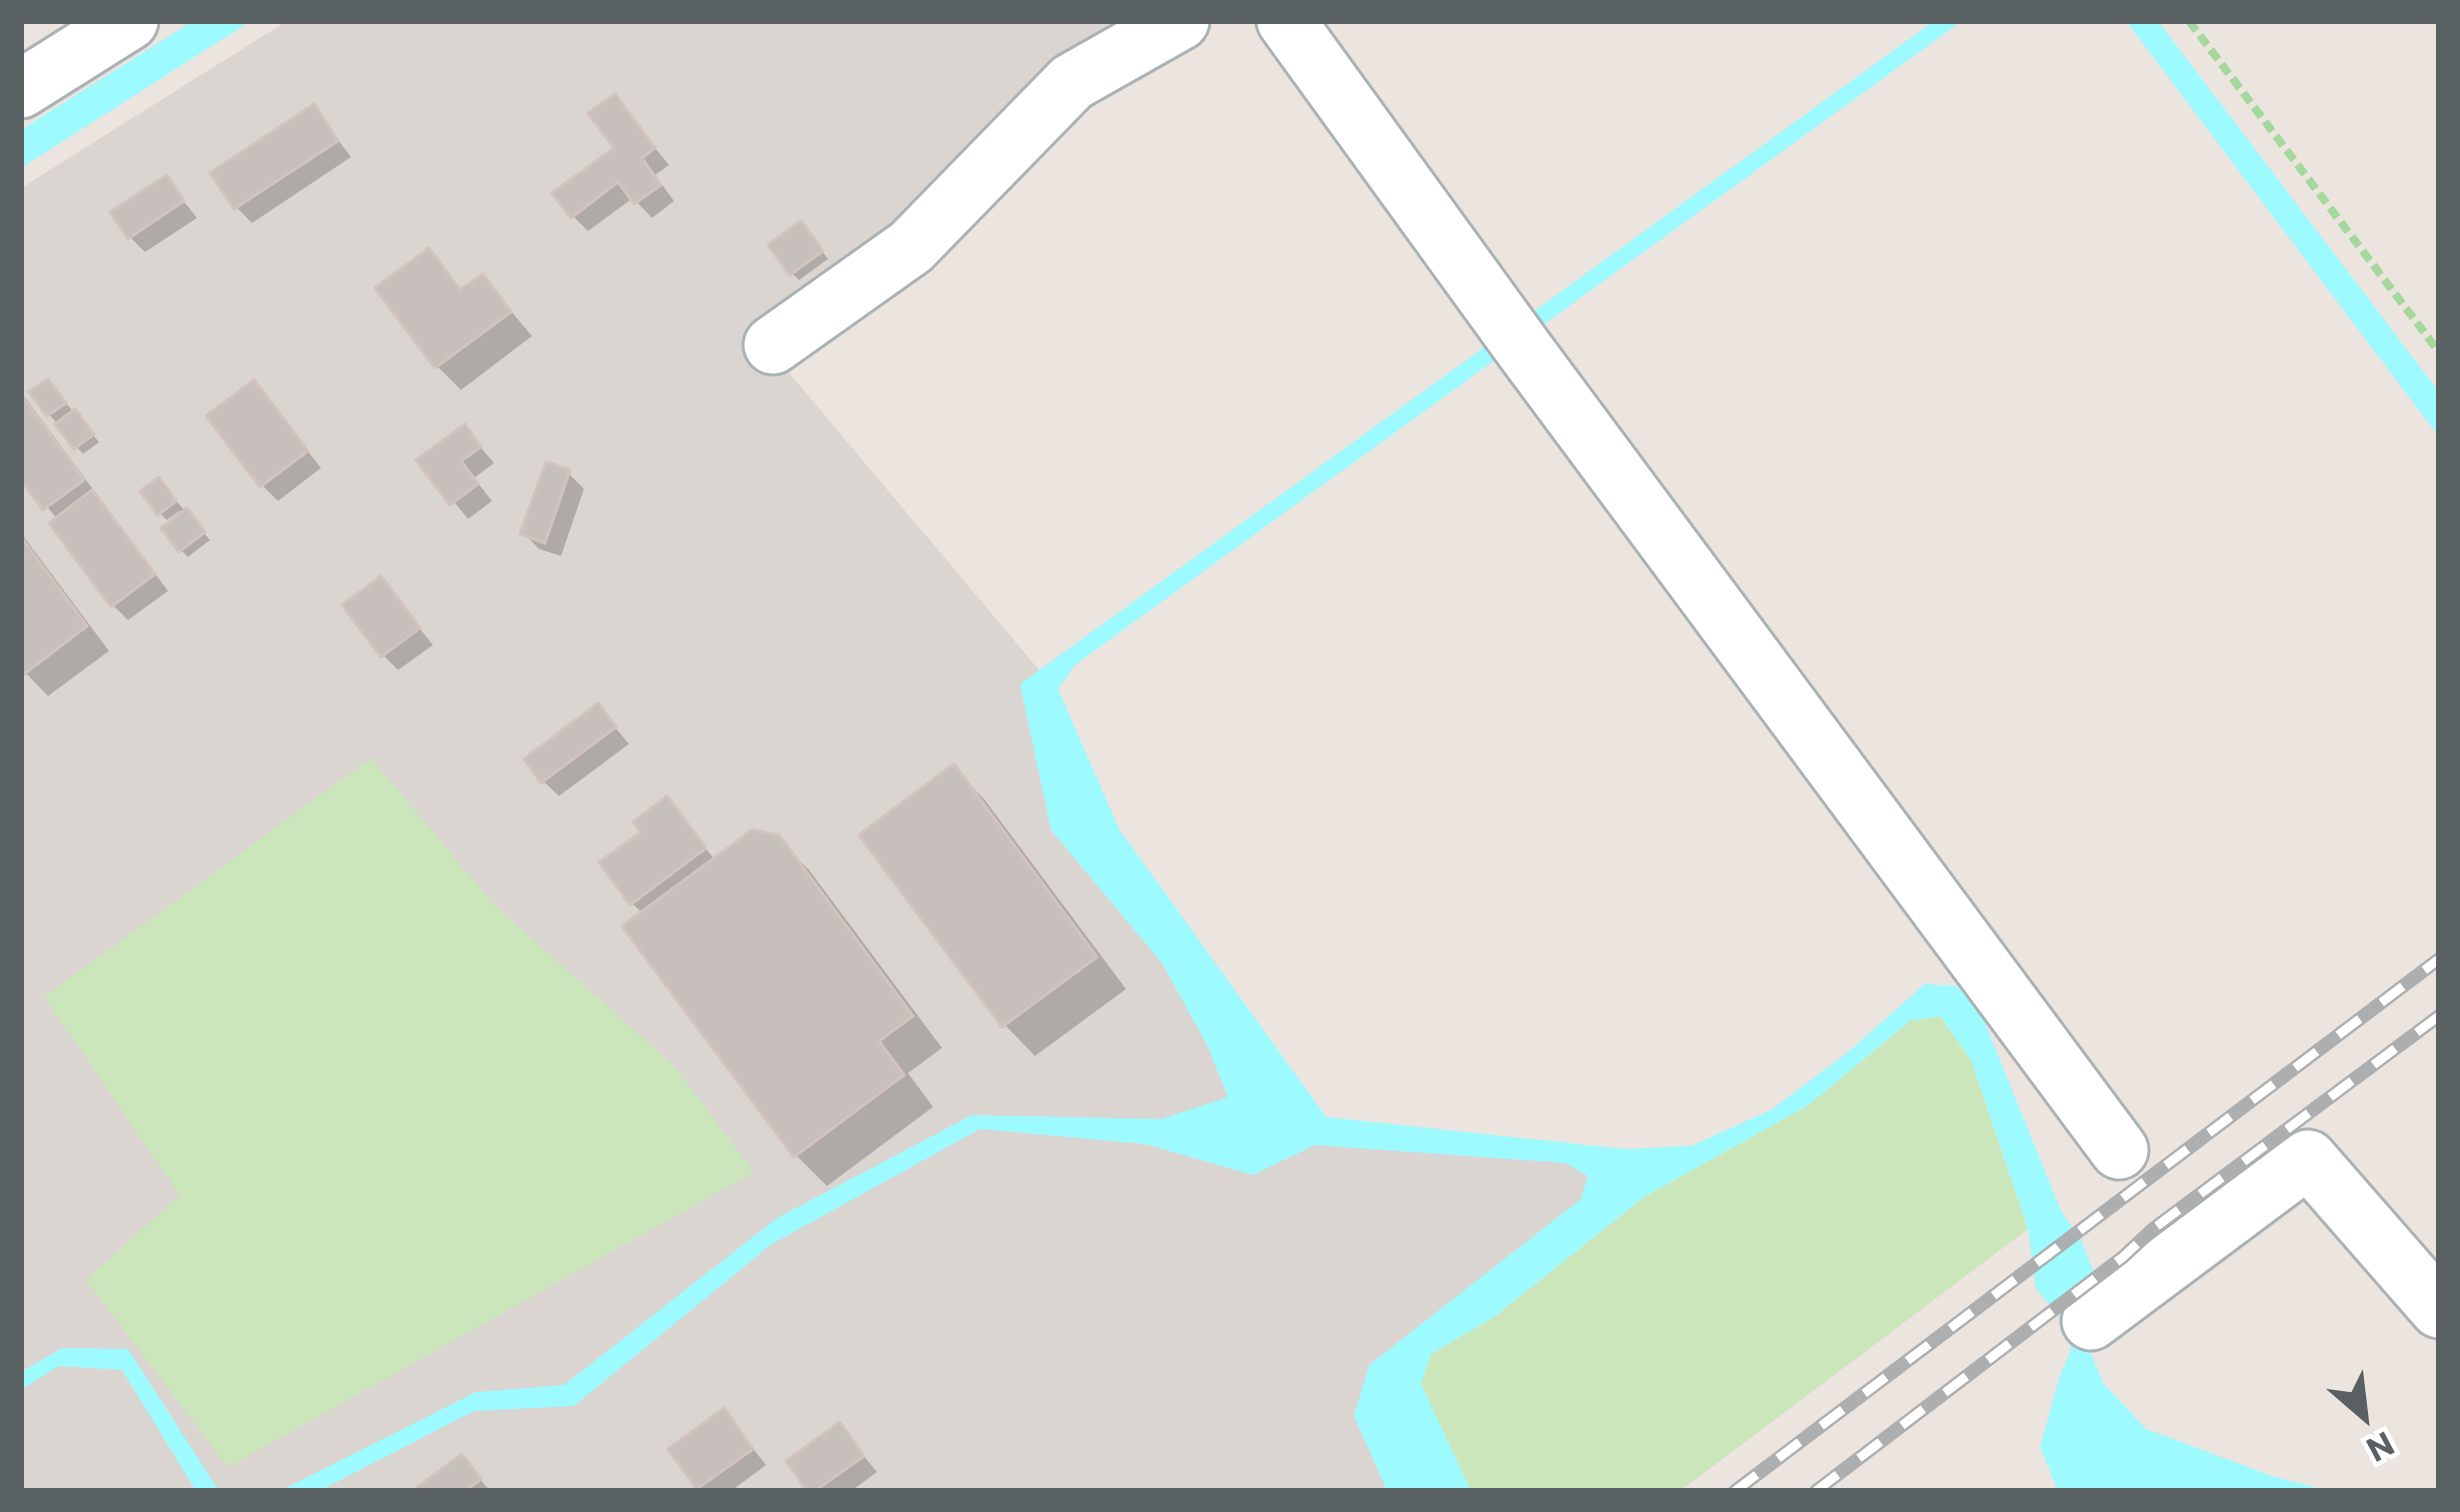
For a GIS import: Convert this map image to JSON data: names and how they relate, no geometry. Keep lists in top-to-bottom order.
{
  "north": "bottom right"
}
